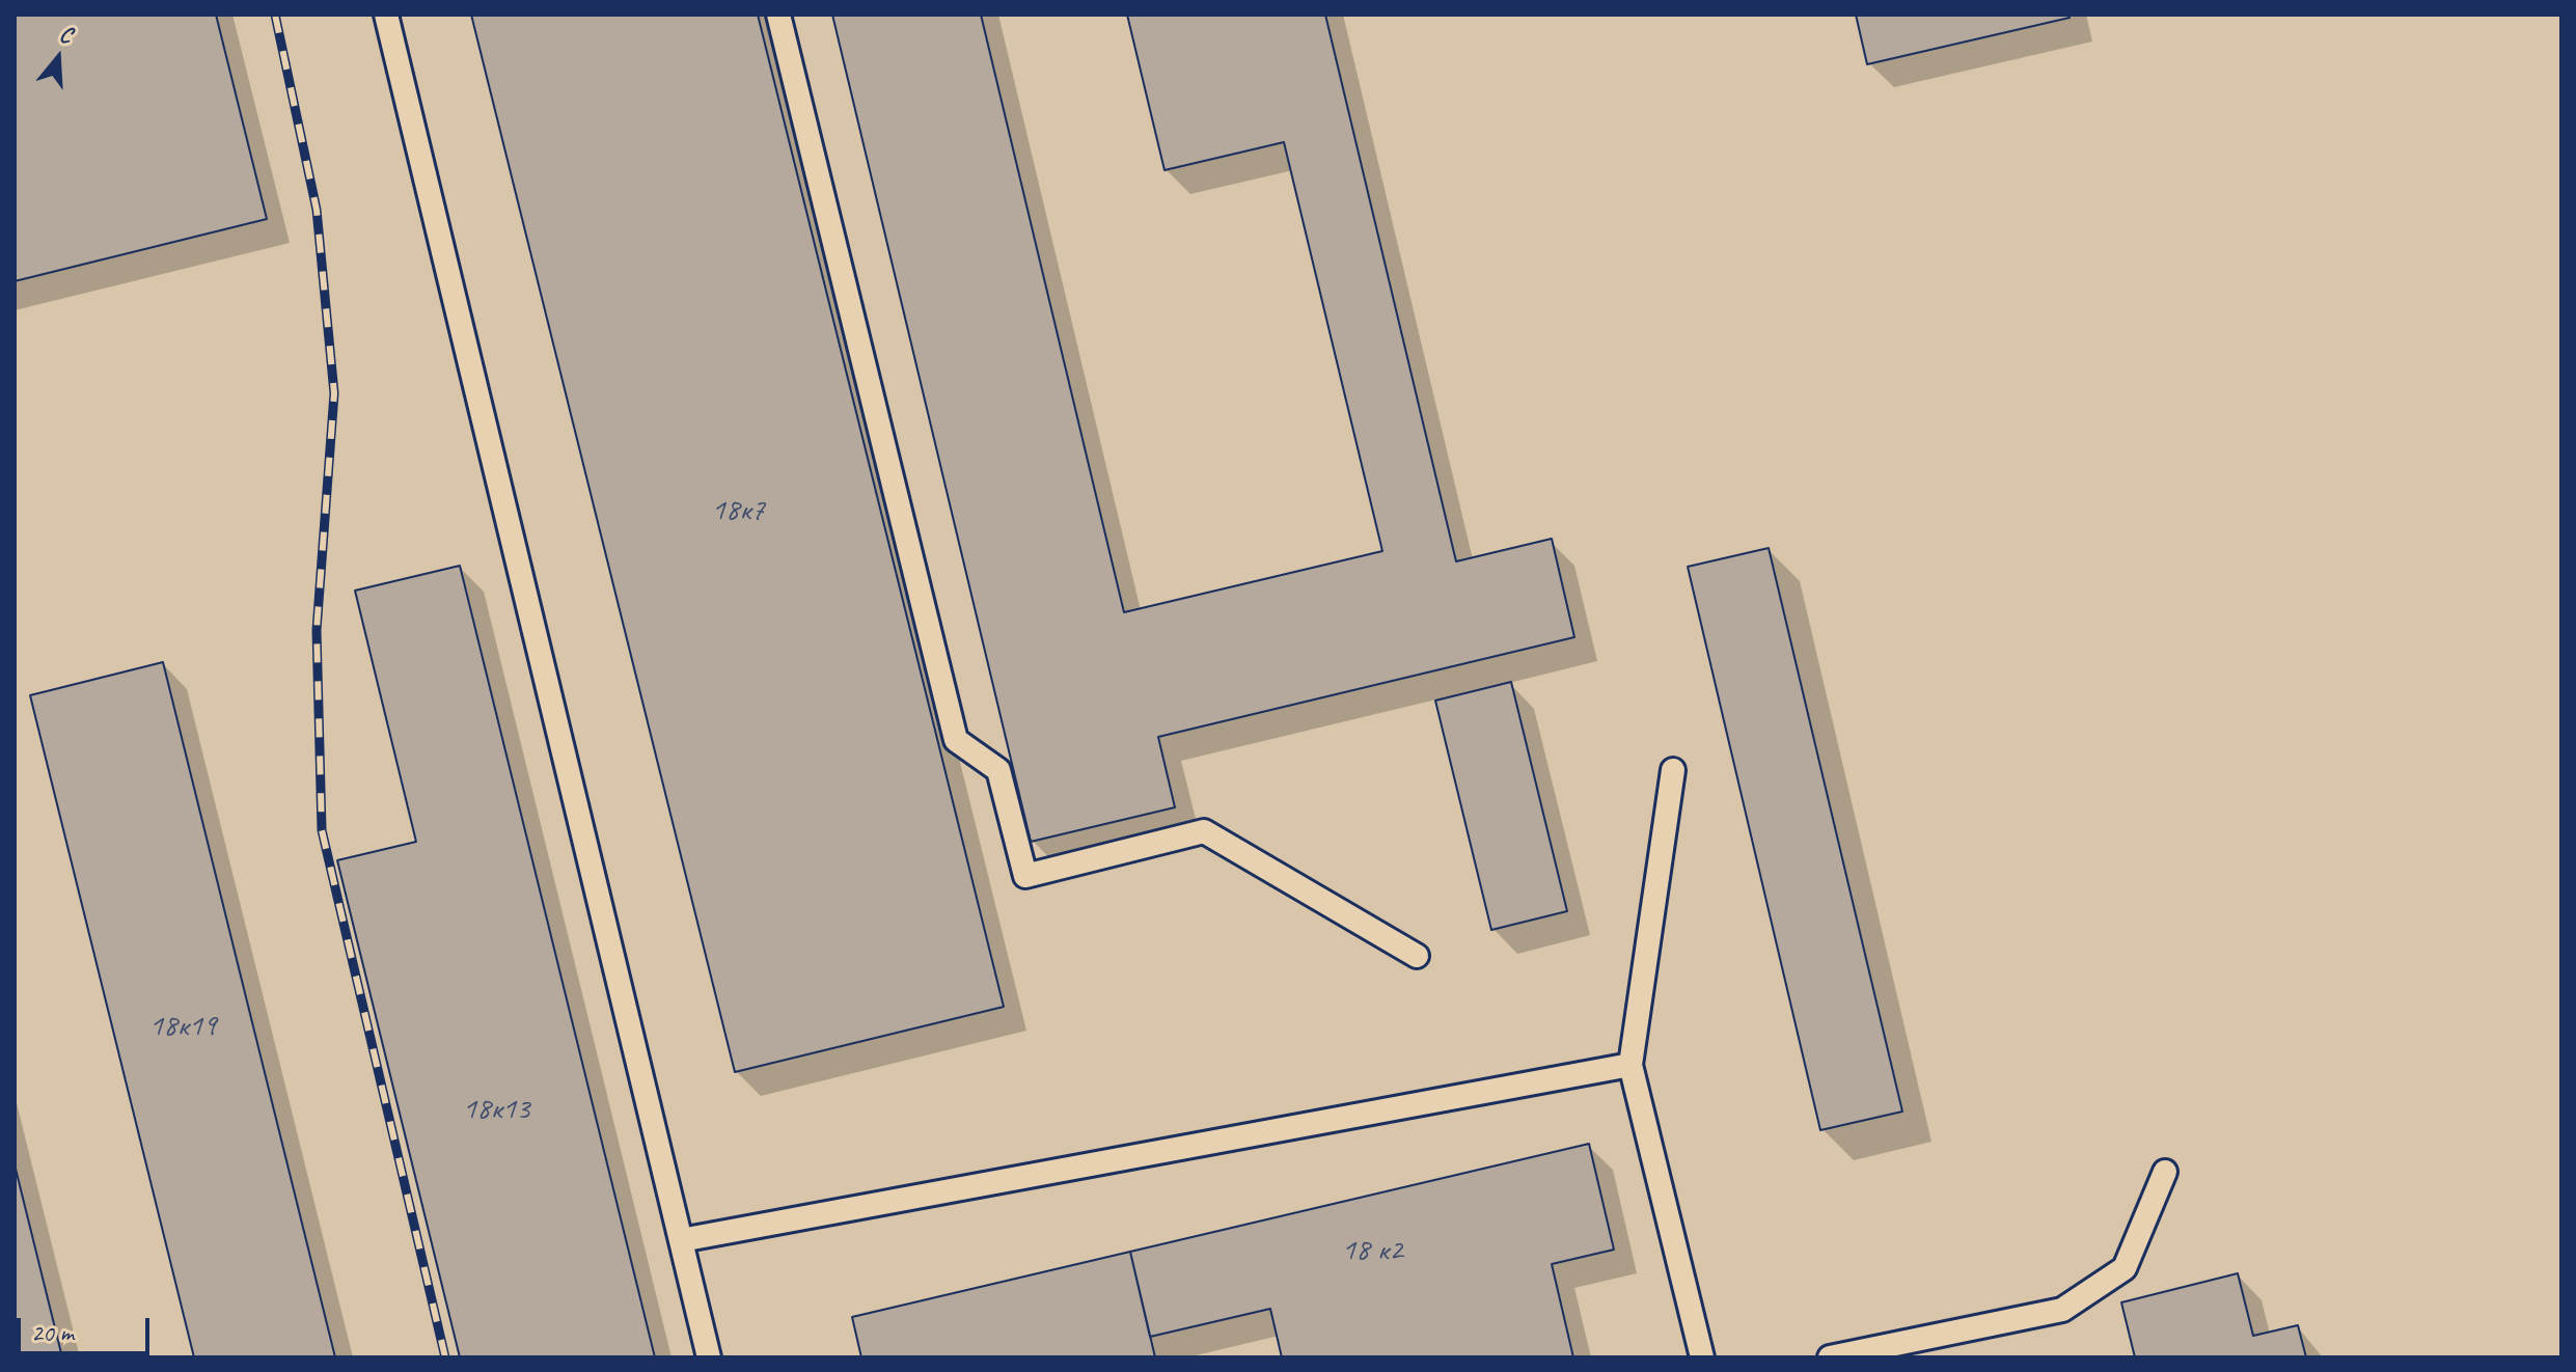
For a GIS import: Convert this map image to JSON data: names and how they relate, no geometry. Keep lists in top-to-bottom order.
{
  "house_numbers": [
    "18к7",
    "18к19",
    "18к13",
    "18 к2"
  ],
  "scale_bar": "20 m",
  "north": "top"
}
